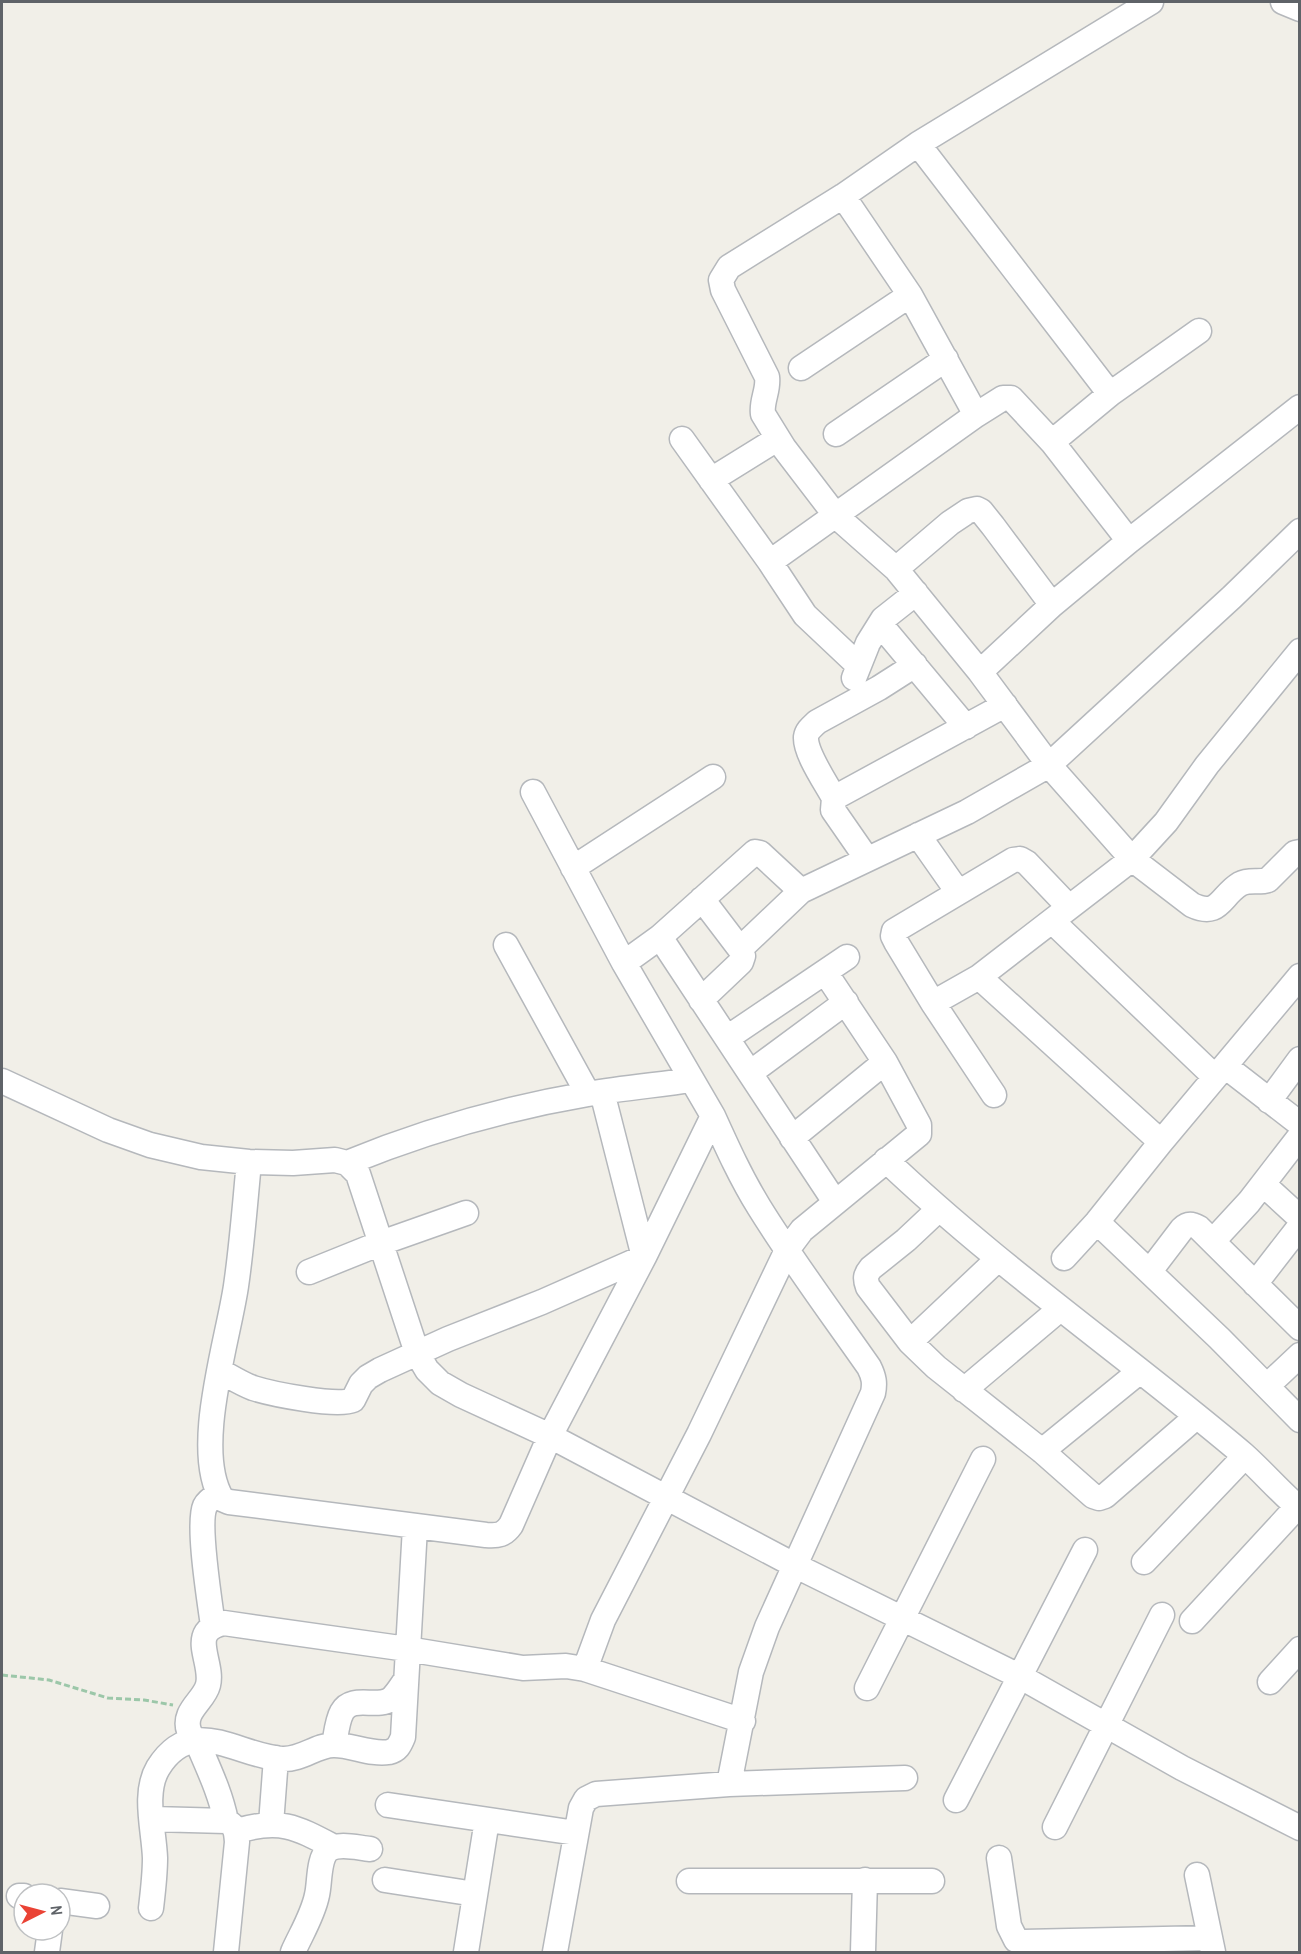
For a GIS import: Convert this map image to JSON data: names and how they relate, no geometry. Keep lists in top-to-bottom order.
{
  "north": "right"
}
